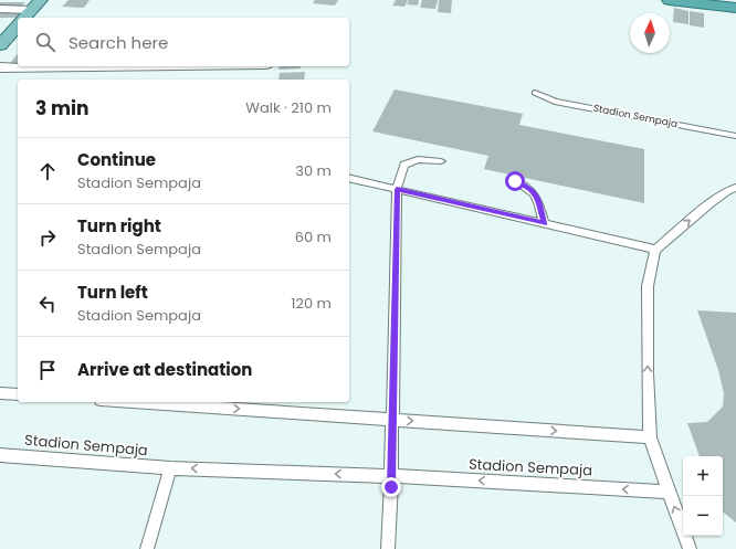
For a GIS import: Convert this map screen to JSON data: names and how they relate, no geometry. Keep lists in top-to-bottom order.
{
  "streets": {
    "lane": ["Stadion Sempaja"]
  },
  "north": "top",
  "page": {
    "search": "Search here",
    "heading": ["3 min", "Walk · 210 m"],
    "list": [
      ["Continue", "Stadion Sempaja", "30 m"],
      ["Turn right", "Stadion Sempaja", "60 m"],
      ["Turn left", "Stadion Sempaja", "120 m"],
      "Arrive at destination"
    ],
    "map_buttons": ["+", "−"]
  }
}
